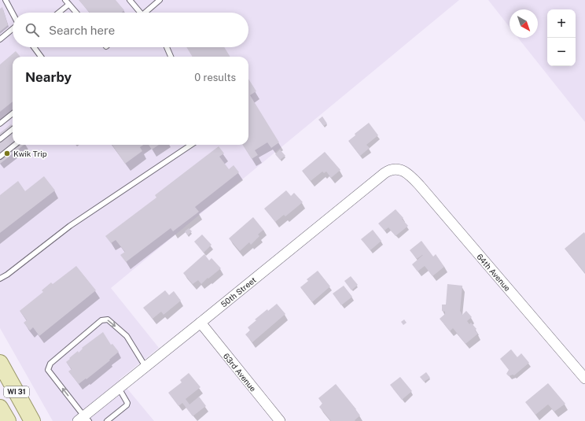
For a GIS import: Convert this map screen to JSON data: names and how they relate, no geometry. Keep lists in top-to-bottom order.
{
  "streets": {
    "main road": ["WI 31"],
    "street": ["64th Avenue", "50th Street", "63rd Avenue"]
  },
  "crossings": [
    ["64th Avenue", "50th Street"],
    ["50th Street", "63rd Avenue"]
  ],
  "places": ["Kwik Trip"],
  "north": "bottom right",
  "page": {
    "map_buttons": ["+", "−"],
    "search": "Search here",
    "heading": ["Nearby", "0 results"]
  }
}
